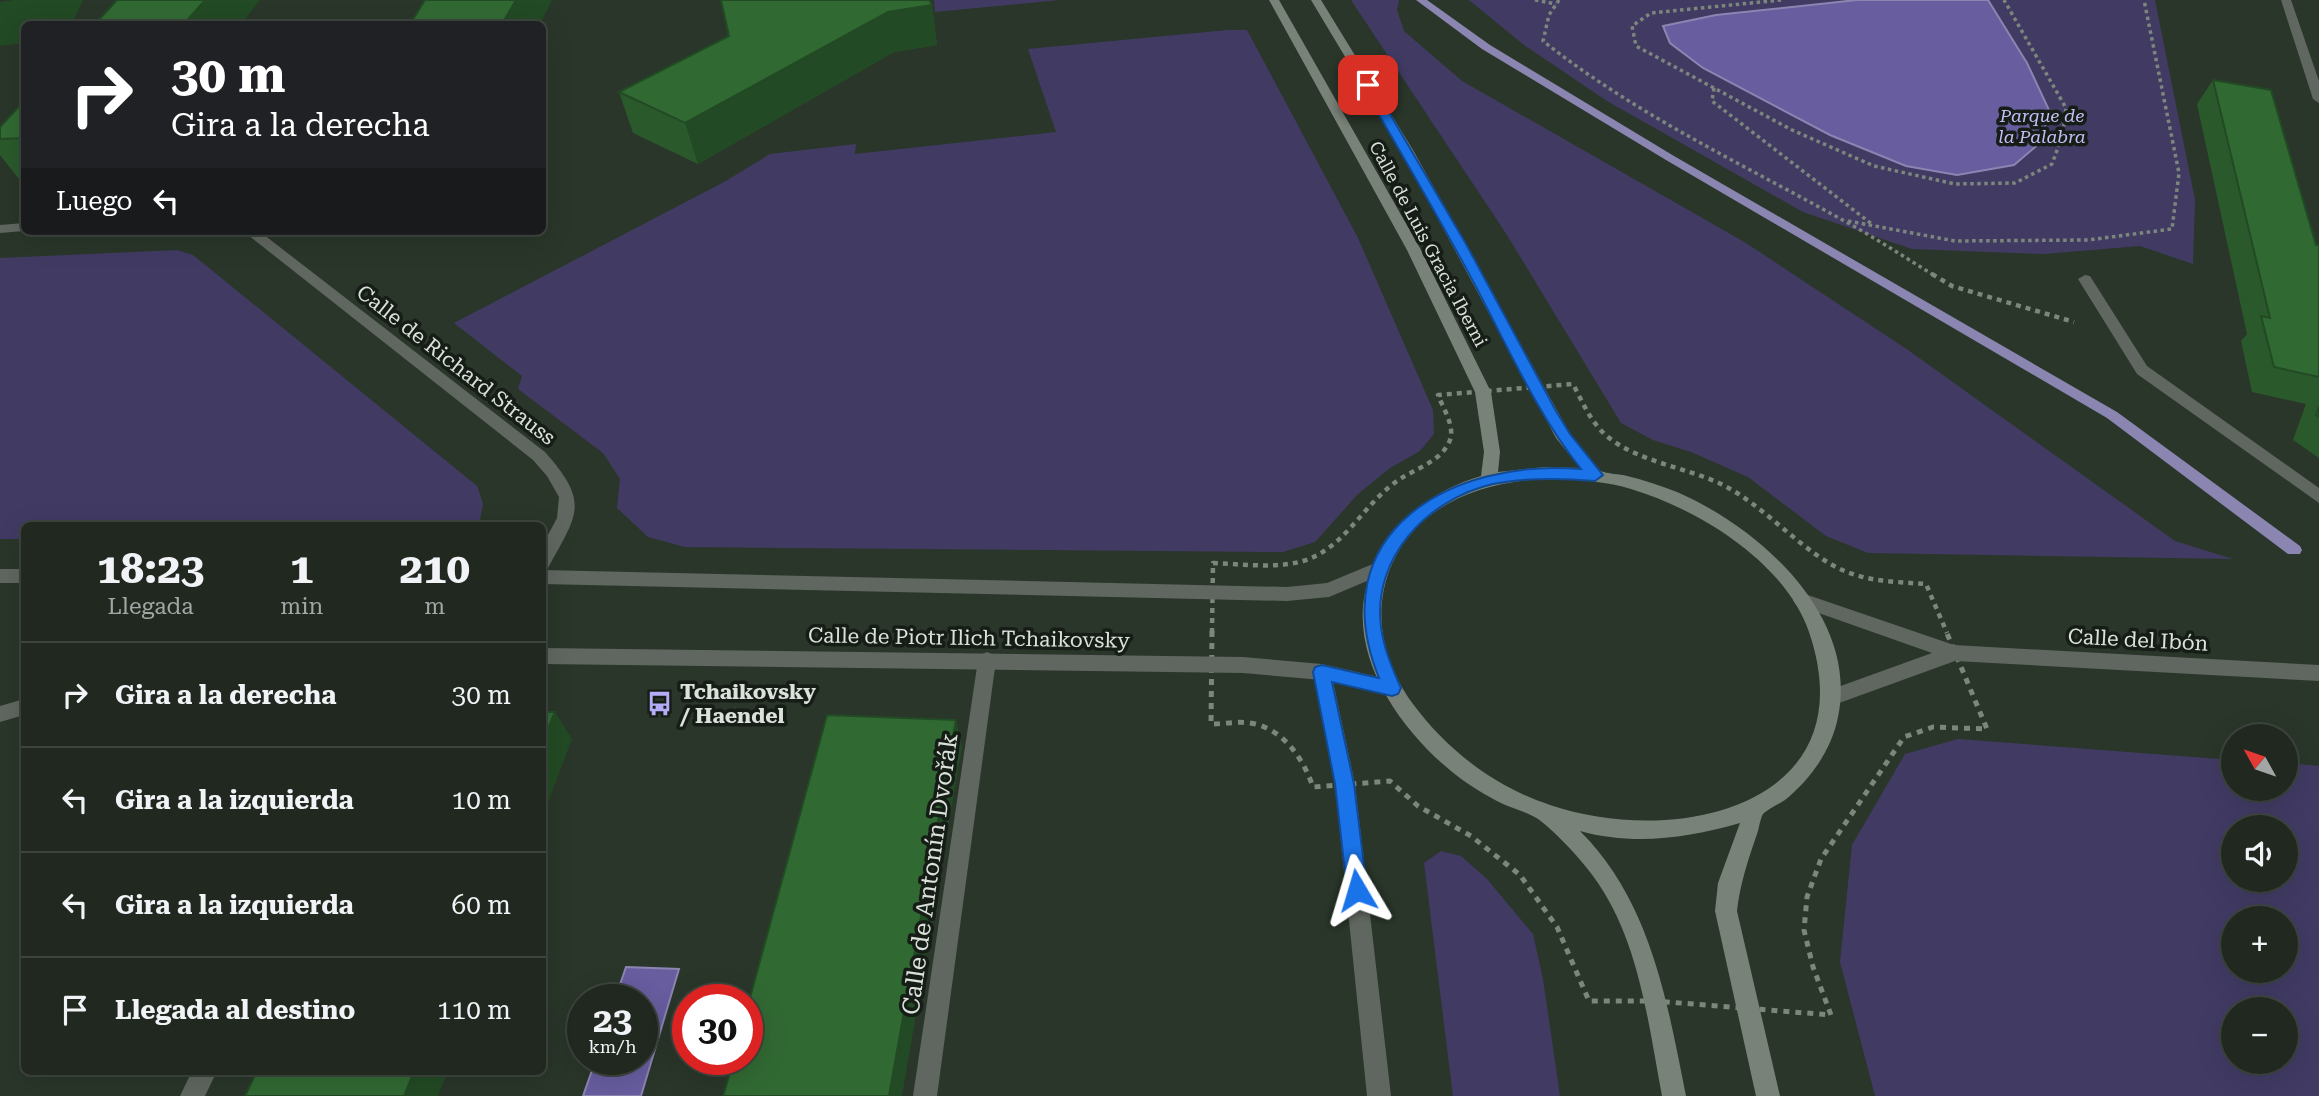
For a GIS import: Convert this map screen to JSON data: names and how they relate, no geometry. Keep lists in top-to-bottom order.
{
  "streets": {
    "main road": ["Calle de Luis Gracia Iberni"],
    "street": [
      "Calle de Richard Strauss",
      "Calle de Piotr Ilich Tchaikovsky",
      "Calle del Ibón",
      "Calle de Antonín Dvořák"
    ]
  },
  "crossings": [
    ["Calle de Piotr Ilich Tchaikovsky", "Calle de Antonín Dvořák"]
  ],
  "parks": ["Parque de la Palabra"],
  "places": {
    "bus stop": ["Tchaikovsky / Haendel"]
  },
  "north": "top left",
  "page": {
    "turn": ["30 m", "Gira a la derecha"],
    "then": "Luego",
    "eta": [
      "18:23",
      "Llegada",
      "1",
      "min",
      "210",
      "m"
    ],
    "list": [
      {
        "name": "Gira a la derecha",
        "value": "30 m"
      },
      {
        "name": "Gira a la izquierda",
        "value": "10 m"
      },
      {
        "name": "Gira a la izquierda",
        "value": "60 m"
      },
      {
        "name": "Llegada al destino",
        "value": "110 m"
      }
    ],
    "map_buttons": ["+", "−"],
    "speed": "23 km/h",
    "limit": "30"
  }
}
